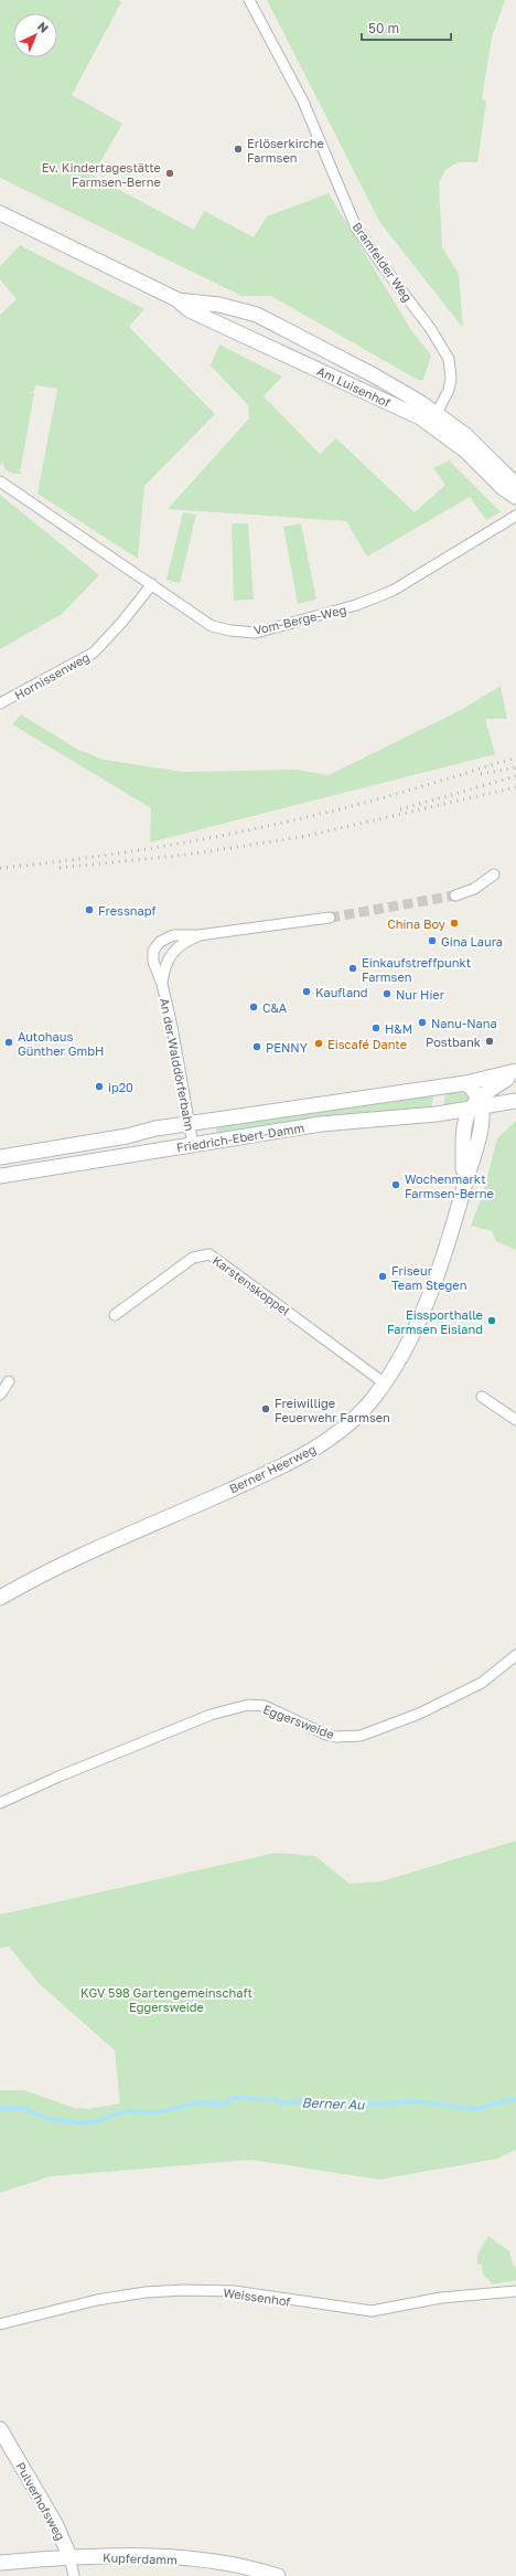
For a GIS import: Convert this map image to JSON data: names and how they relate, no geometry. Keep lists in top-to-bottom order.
{
  "streets": {
    "main road": [
      "Am Luisenhof",
      "Friedrich-Ebert-Damm",
      "Berner Heerweg",
      "Pulverhofsweg",
      "Kupferdamm"
    ],
    "street": [
      "Bramfelder Weg",
      "Vom-Berge-Weg",
      "Hornissenweg",
      "An der Walddörferbahn",
      "Karstenskoppel",
      "Eggersweide",
      "Weissenhof"
    ]
  },
  "crossings": [
    ["Bramfelder Weg", "Am Luisenhof"],
    ["Vom-Berge-Weg", "Hornissenweg"],
    ["An der Walddörferbahn", "Friedrich-Ebert-Damm"],
    ["Friedrich-Ebert-Damm", "Berner Heerweg"],
    ["Karstenskoppel", "Berner Heerweg"],
    ["Pulverhofsweg", "Kupferdamm"]
  ],
  "water": ["Berner Au"],
  "parks": ["KGV 598 Gartengemeinschaft Eggersweide"],
  "places": [
    "Erlöserkirche Farmsen",
    "Ev. Kindertagestätte Farmsen-Berne",
    "Fressnapf",
    "China Boy",
    "Gina Laura",
    "Einkaufstreffpunkt Farmsen",
    "Kaufland",
    "Nur Hier",
    "C&A",
    "Nanu-Nana",
    "H&M",
    "Postbank",
    "Autohaus Günther GmbH",
    "Eiscafé Dante",
    "PENNY",
    "ip20",
    "Wochenmarkt Farmsen-Berne",
    "Friseur Team Stegen",
    "Eissporthalle Farmsen Eisland",
    "Freiwillige Feuerwehr Farmsen"
  ],
  "scale_bar": "50 m",
  "north": "top right"
}
